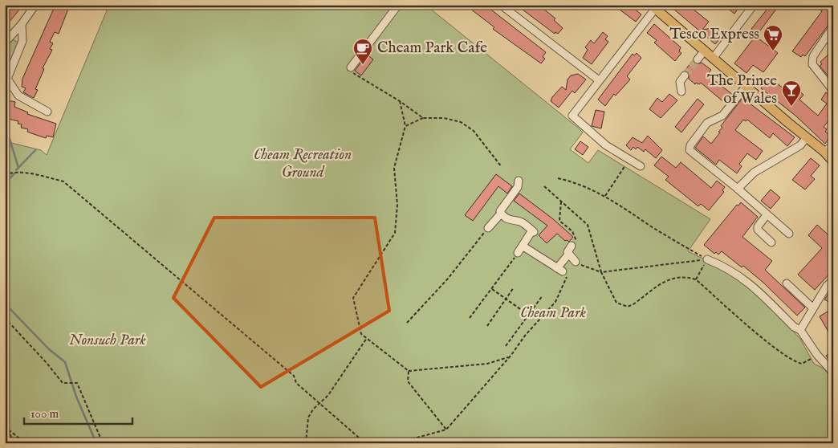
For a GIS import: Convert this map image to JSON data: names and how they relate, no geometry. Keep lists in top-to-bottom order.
{
  "parks": ["Cheam Recreation Ground", "Cheam Park", "Nonsuch Park"],
  "places": {
    "supermarket": ["Tesco Express"],
    "cafe": ["Cheam Park Cafe"],
    "bar": ["The Prince of Wales"]
  },
  "scale_bar": "100 m"
}
